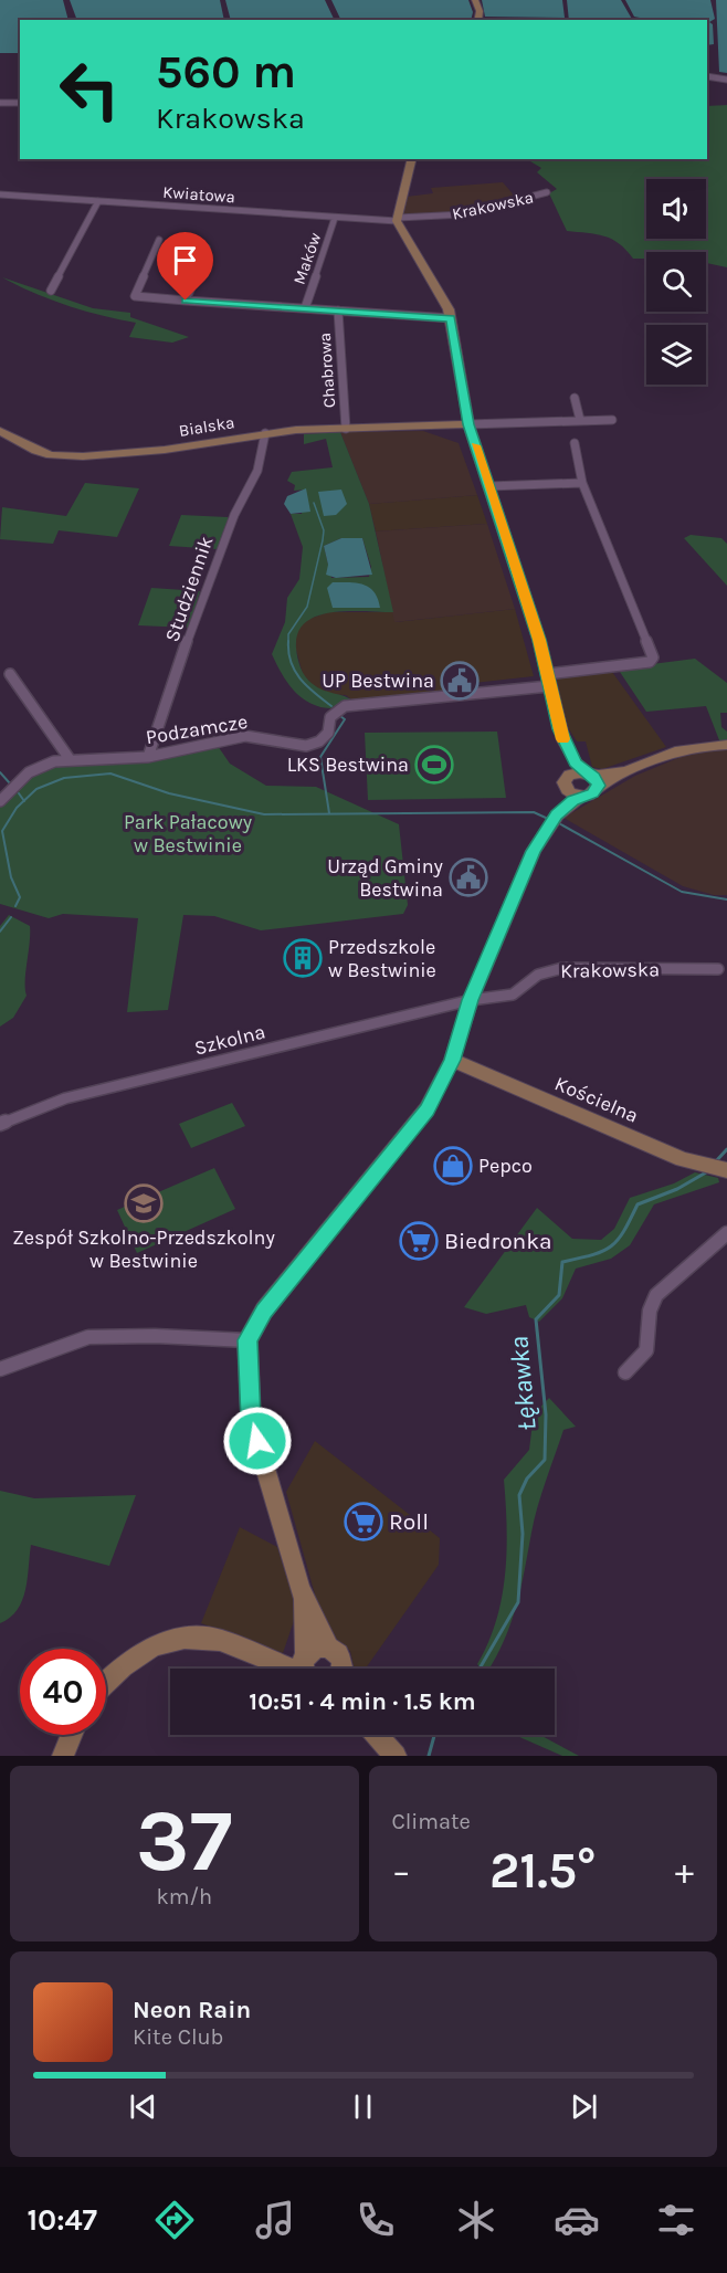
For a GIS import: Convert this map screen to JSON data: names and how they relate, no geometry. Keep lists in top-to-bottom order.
{
  "streets": {
    "street": [
      "Kwiatowa",
      "Krakowska",
      "Maków",
      "Chabrowa",
      "Bialska",
      "Studziennik",
      "Podzamcze",
      "Szkolna",
      "Kościelna"
    ]
  },
  "crossings": [
    ["Kwiatowa", "Krakowska"],
    ["Kwiatowa", "Maków"],
    ["Krakowska", "Szkolna"],
    ["Chabrowa", "Bialska"],
    ["Bialska", "Studziennik"],
    ["Studziennik", "Podzamcze"]
  ],
  "water": ["Łękawka"],
  "parks": ["Park Pałacowy w Bestwinie"],
  "places": {
    "public building": ["UP Bestwina", "Urząd Gminy Bestwina"],
    "sports": ["LKS Bestwina"],
    "building": ["Przedszkole w Bestwinie"],
    "shop": ["Pepco"],
    "school or university": ["Zespół Szkolno-Przedszkolny w Bestwinie"],
    "supermarket": ["Biedronka", "Roll"]
  },
  "page": {
    "turn": ["560 m", "Krakowska"],
    "limit": "40",
    "trip": "10:51 · 4 min · 1.5 km",
    "tile": [
      ["37", "km/h"],
      "Climate"
    ],
    "heat": ["−", "21.5°", "+"],
    "song": ["Neon Rain", "Kite Club"],
    "tabs": "10:47"
  }
}
